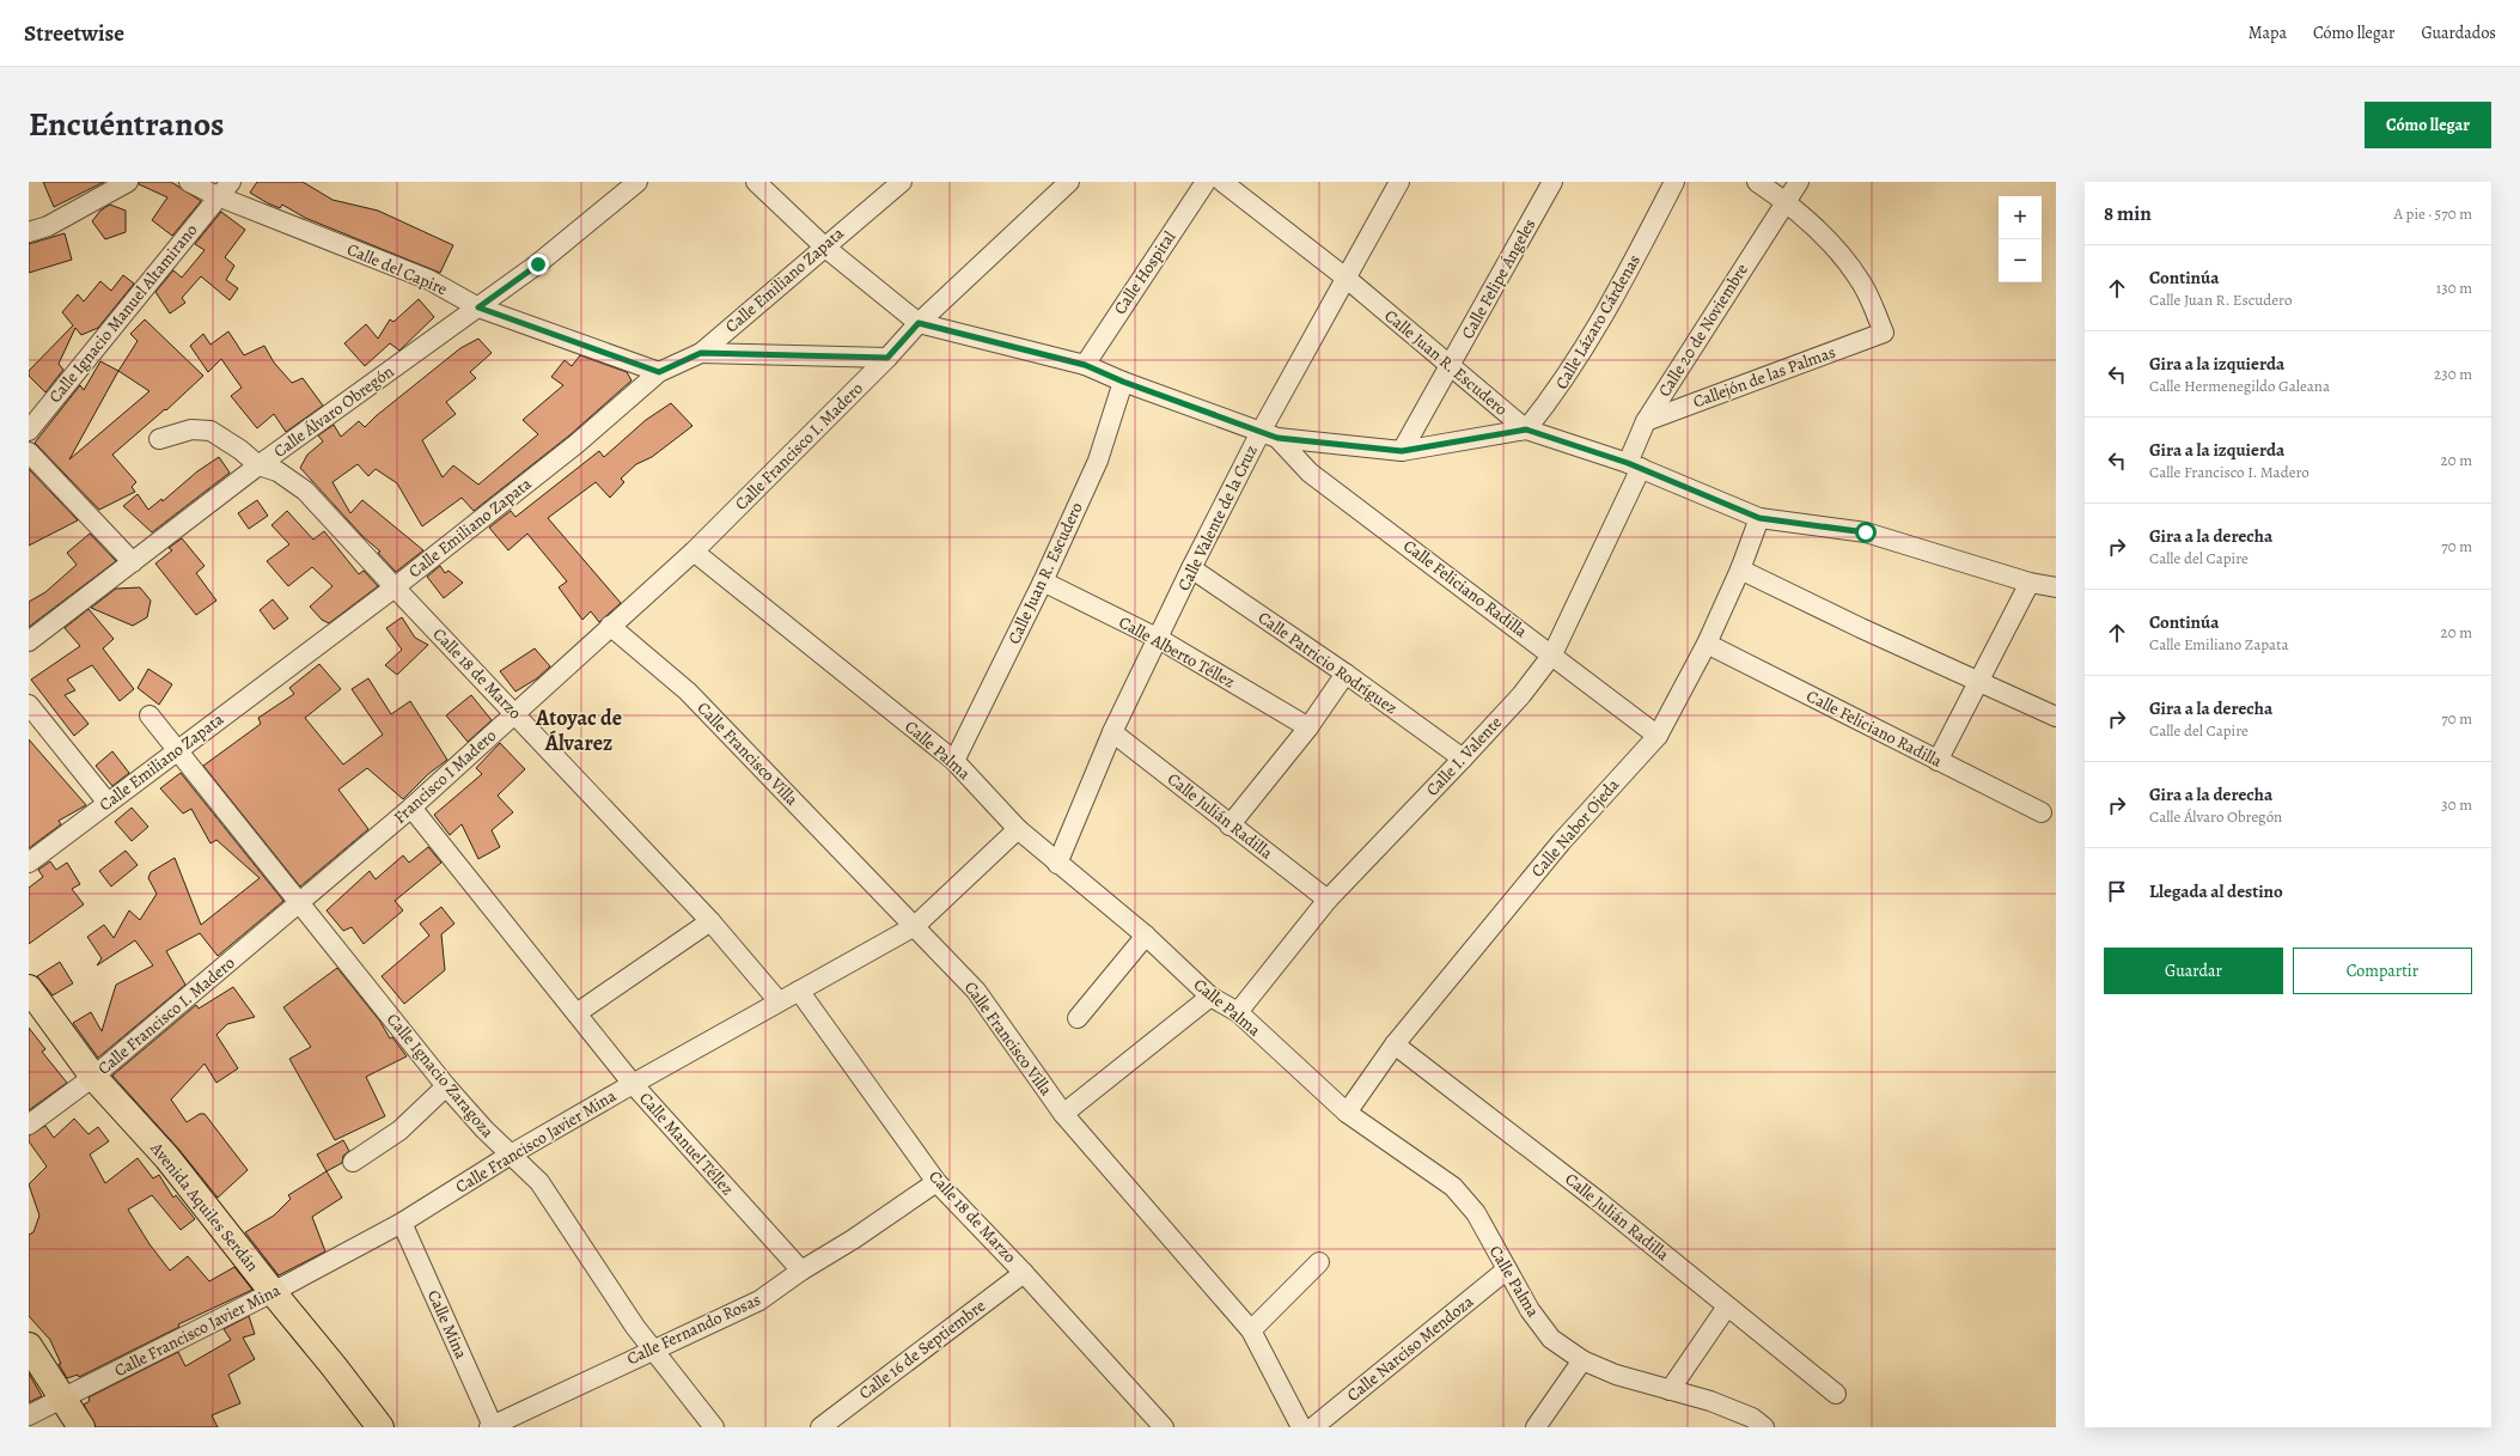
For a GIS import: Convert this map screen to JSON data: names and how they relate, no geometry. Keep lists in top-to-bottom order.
{
  "streets": {
    "main road": ["Avenida Aquiles Serdán"],
    "street": [
      "Calle del Capire",
      "Calle Hospital",
      "Calle Felipe Ángeles",
      "Calle Emiliano Zapata",
      "Calle Ignacio Manuel Altamirano",
      "Calle Lázaro Cárdenas",
      "Calle 20 de Noviembre",
      "Calle Juan R. Escudero",
      "Callejón de las Palmas",
      "Calle Álvaro Obregón",
      "Calle Francisco I. Madero",
      "Calle Valente de la Cruz",
      "Calle Feliciano Radilla",
      "Calle Alberto Téllez",
      "Calle Patricio Rodríguez",
      "Calle 18 de Marzo",
      "Calle Palma",
      "Calle Francisco Villa",
      "Calle I. Valente",
      "Francisco I Madero",
      "Calle Julián Radilla",
      "Calle Nabor Ojeda",
      "Calle Ignacio Zaragoza",
      "Calle Francisco Javier Mina",
      "Calle Manuel Téllez",
      "Calle Mina",
      "Calle Fernando Rosas",
      "Calle Narciso Mendoza",
      "Calle 16 de Septiembre"
    ]
  },
  "crossings": [
    ["Calle del Capire", "Calle Emiliano Zapata"],
    ["Calle del Capire", "Calle Ignacio Manuel Altamirano"],
    ["Calle del Capire", "Calle Álvaro Obregón"],
    ["Calle Felipe Ángeles", "Calle Juan R. Escudero"],
    ["Calle Emiliano Zapata", "Calle 18 de Marzo"],
    ["Calle Emiliano Zapata", "Calle Ignacio Zaragoza"],
    ["Calle Lázaro Cárdenas", "Calle Juan R. Escudero"],
    ["Calle 20 de Noviembre", "Calle Juan R. Escudero"],
    ["Calle 20 de Noviembre", "Callejón de las Palmas"],
    ["Calle 20 de Noviembre", "Calle I. Valente"],
    ["Calle Juan R. Escudero", "Calle Valente de la Cruz"],
    ["Calle Juan R. Escudero", "Calle Alberto Téllez"],
    ["Calle Juan R. Escudero", "Calle Palma"],
    ["Calle Juan R. Escudero", "Calle I. Valente"],
    ["Calle Juan R. Escudero", "Calle Nabor Ojeda"],
    ["Calle Álvaro Obregón", "Calle 18 de Marzo"],
    ["Calle Francisco I. Madero", "Calle Palma"],
    ["Calle Francisco I. Madero", "Francisco I Madero"],
    ["Calle Francisco I. Madero", "Calle Ignacio Zaragoza"],
    ["Calle Francisco I. Madero", "Avenida Aquiles Serdán"],
    ["Calle Valente de la Cruz", "Calle Feliciano Radilla"],
    ["Calle Valente de la Cruz", "Calle Alberto Téllez"],
    ["Calle Valente de la Cruz", "Calle Patricio Rodríguez"],
    ["Calle Valente de la Cruz", "Calle Palma"],
    ["Calle Valente de la Cruz", "Calle Julián Radilla"],
    ["Calle Feliciano Radilla", "Calle I. Valente"],
    ["Calle Feliciano Radilla", "Calle Nabor Ojeda"],
    ["Calle Patricio Rodríguez", "Calle I. Valente"],
    ["Calle 18 de Marzo", "Francisco I Madero"],
    ["Calle 18 de Marzo", "Calle Francisco Javier Mina"],
    ["Calle 18 de Marzo", "Calle Fernando Rosas"],
    ["Calle 18 de Marzo", "Calle 16 de Septiembre"],
    ["Calle Palma", "Calle I. Valente"],
    ["Calle Palma", "Francisco I Madero"],
    ["Calle Palma", "Calle Nabor Ojeda"],
    ["Calle Palma", "Calle Francisco Javier Mina"],
    ["Calle Palma", "Calle Narciso Mendoza"],
    ["Calle Francisco Villa", "Francisco I Madero"],
    ["Calle Francisco Villa", "Calle Francisco Javier Mina"],
    ["Calle I. Valente", "Calle Julián Radilla"],
    ["Francisco I Madero", "Calle Ignacio Zaragoza"],
    ["Francisco I Madero", "Calle Manuel Téllez"],
    ["Calle Julián Radilla", "Calle Nabor Ojeda"],
    ["Calle Ignacio Zaragoza", "Calle Francisco Javier Mina"],
    ["Calle Ignacio Zaragoza", "Calle Fernando Rosas"],
    ["Calle Francisco Javier Mina", "Calle Manuel Téllez"],
    ["Calle Francisco Javier Mina", "Avenida Aquiles Serdán"],
    ["Calle Francisco Javier Mina", "Calle Mina"],
    ["Calle Manuel Téllez", "Calle Fernando Rosas"],
    ["Calle Mina", "Calle Fernando Rosas"]
  ],
  "districts": ["Atoyac de Álvarez"],
  "page": {
    "header": "Streetwise",
    "nav": ["Mapa", "Cómo llegar", "Guardados"],
    "title": "Encuéntranos",
    "buttons": [
      "Cómo llegar",
      ["Guardar", "Compartir"]
    ],
    "heading": ["8 min", "A pie · 570 m"],
    "map_buttons": ["+", "−"],
    "list": [
      ["Continúa", "Calle Juan R. Escudero", "130 m"],
      ["Gira a la izquierda", "Calle Hermenegildo Galeana", "230 m"],
      ["Gira a la izquierda", "Calle Francisco I. Madero", "20 m"],
      ["Gira a la derecha", "Calle del Capire", "70 m"],
      ["Continúa", "Calle Emiliano Zapata", "20 m"],
      ["Gira a la derecha", "Calle del Capire", "70 m"],
      ["Gira a la derecha", "Calle Álvaro Obregón", "30 m"],
      "Llegada al destino"
    ]
  }
}
